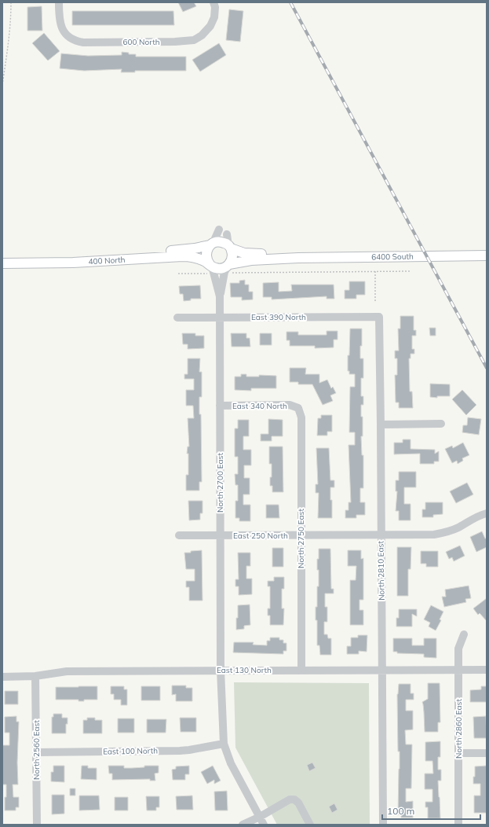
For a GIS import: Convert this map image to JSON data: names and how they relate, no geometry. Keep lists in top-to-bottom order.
{
  "streets": {
    "main road": ["6400 South", "400 North"],
    "street": [
      "600 North",
      "East 390 North",
      "East 340 North",
      "North 2700 East",
      "East 250 North",
      "North 2750 East",
      "North 2810 East",
      "East 130 North",
      "North 2860 East",
      "North 2560 East",
      "East 100 North"
    ]
  },
  "crossings": [
    ["6400 South", "400 North"],
    ["6400 South", "North 2700 East"],
    ["400 North", "North 2700 East"],
    ["East 390 North", "North 2700 East"],
    ["East 390 North", "North 2810 East"],
    ["East 340 North", "North 2700 East"],
    ["East 340 North", "North 2750 East"],
    ["North 2700 East", "East 250 North"],
    ["North 2700 East", "East 130 North"],
    ["North 2700 East", "East 100 North"],
    ["East 250 North", "North 2750 East"],
    ["East 250 North", "North 2810 East"],
    ["North 2750 East", "East 130 North"],
    ["North 2810 East", "East 130 North"],
    ["East 130 North", "North 2860 East"],
    ["East 130 North", "North 2560 East"],
    ["North 2560 East", "East 100 North"]
  ],
  "scale_bar": "100 m"
}
